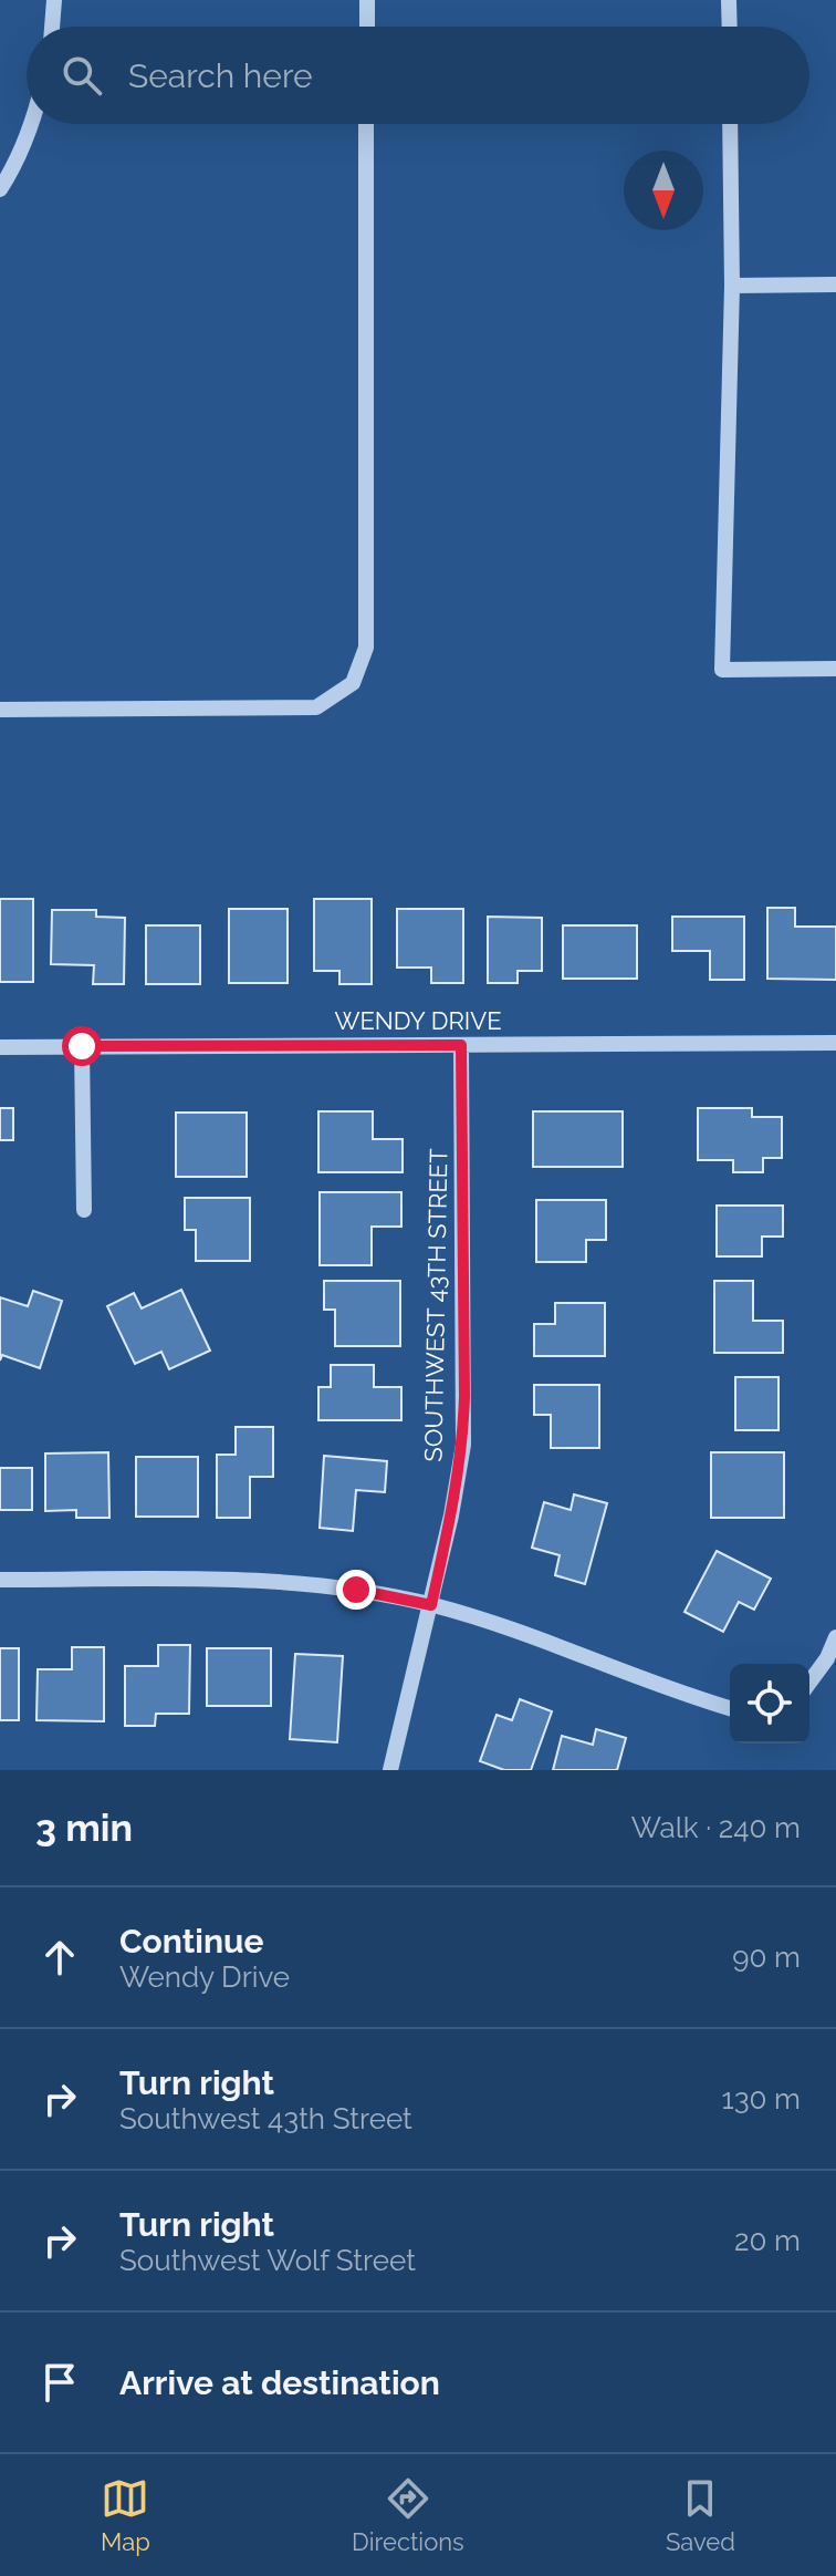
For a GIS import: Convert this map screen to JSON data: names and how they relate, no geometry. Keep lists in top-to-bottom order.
{
  "streets": {
    "street": ["WENDY DRIVE", "SOUTHWEST 43TH STREET"]
  },
  "crossings": [
    ["WENDY DRIVE", "SOUTHWEST 43TH STREET"]
  ],
  "north": "bottom",
  "page": {
    "search": "Search here",
    "heading": ["3 min", "Walk · 240 m"],
    "list": [
      ["Continue", "Wendy Drive", "90 m"],
      ["Turn right", "Southwest 43th Street", "130 m"],
      ["Turn right", "Southwest Wolf Street", "20 m"],
      "Arrive at destination"
    ],
    "nav": ["Map", "Directions", "Saved"]
  }
}
